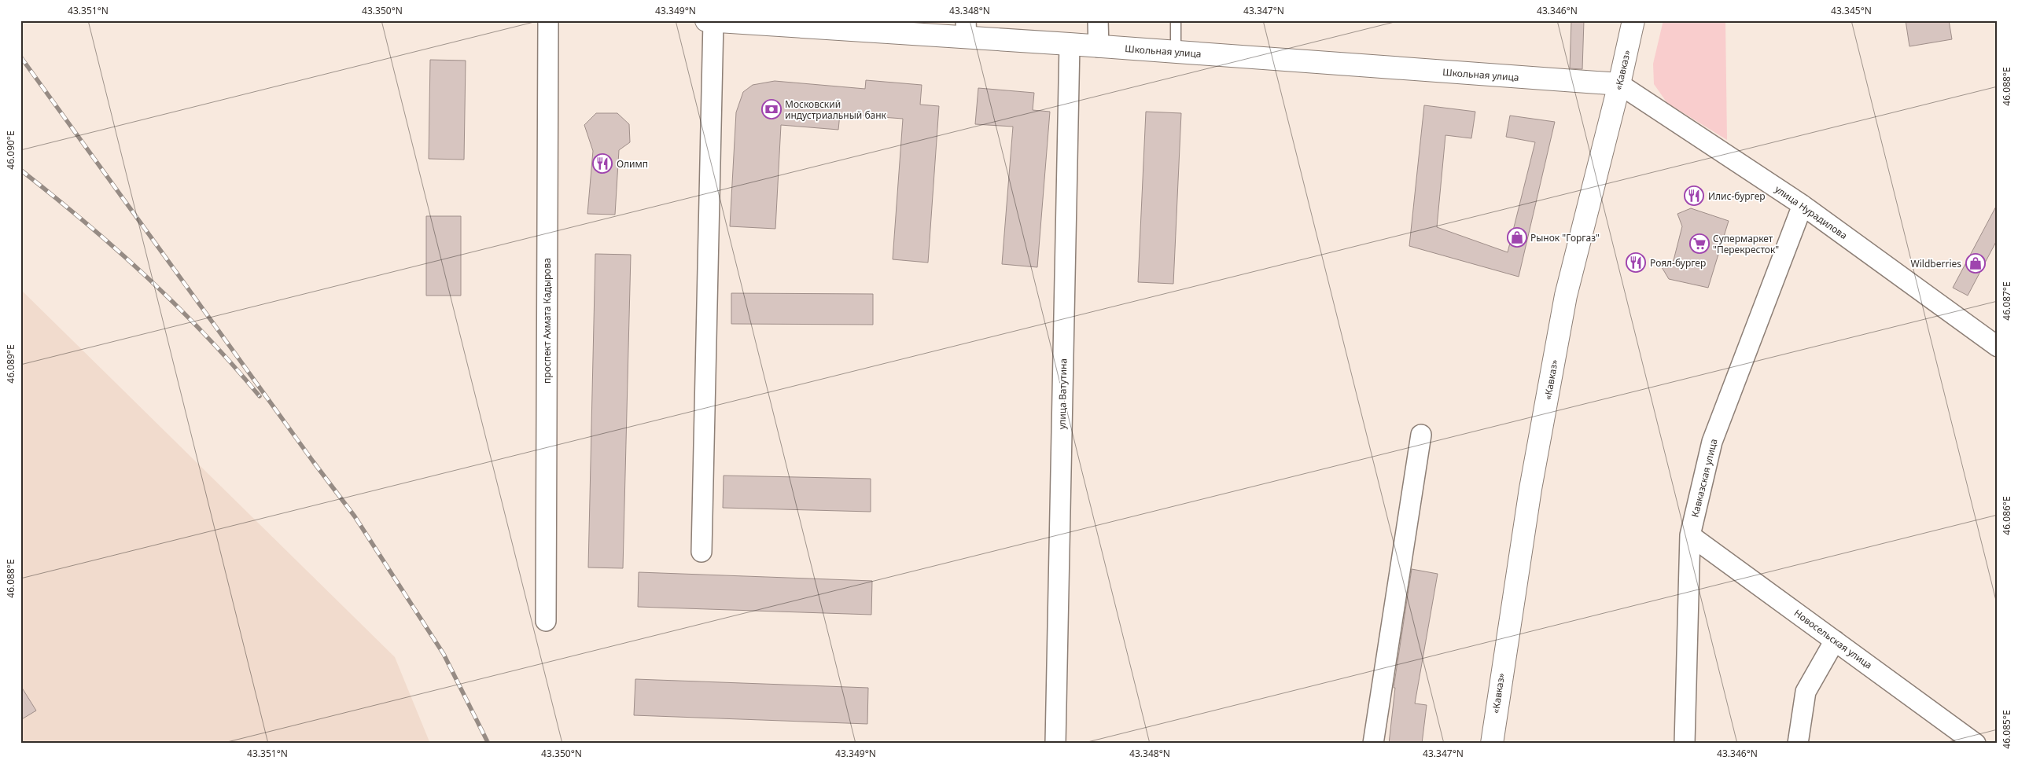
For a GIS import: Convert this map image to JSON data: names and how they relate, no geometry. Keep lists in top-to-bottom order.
{
  "streets": {
    "street": [
      "Школьная улица",
      "«Кавказ»",
      "улица Нурадилова",
      "проспект Ахмата Кадырова",
      "улица Ватутина",
      "Кавказская улица",
      "Новосельская улица"
    ]
  },
  "crossings": [
    ["Школьная улица", "«Кавказ»"],
    ["Школьная улица", "улица Нурадилова"],
    ["Школьная улица", "улица Ватутина"],
    ["«Кавказ»", "улица Нурадилова"],
    ["улица Нурадилова", "Кавказская улица"],
    ["Кавказская улица", "Новосельская улица"]
  ],
  "places": {
    "bank": ["Московский индустриальный банк"],
    "restaurant": ["Олимп", "Илис-бургер", "Роял-бургер"],
    "shop": ["Рынок \"Горгаз\"", "Wildberries"],
    "supermarket": ["Супермаркет \"Перекресток\""]
  },
  "coordinates": [
    "43.351°N",
    "43.350°N",
    "43.349°N",
    "43.348°N",
    "43.347°N",
    "43.346°N",
    "43.345°N",
    "46.088°E",
    "46.090°E",
    "46.087°E",
    "46.089°E",
    "46.086°E",
    "46.085°E"
  ]
}
